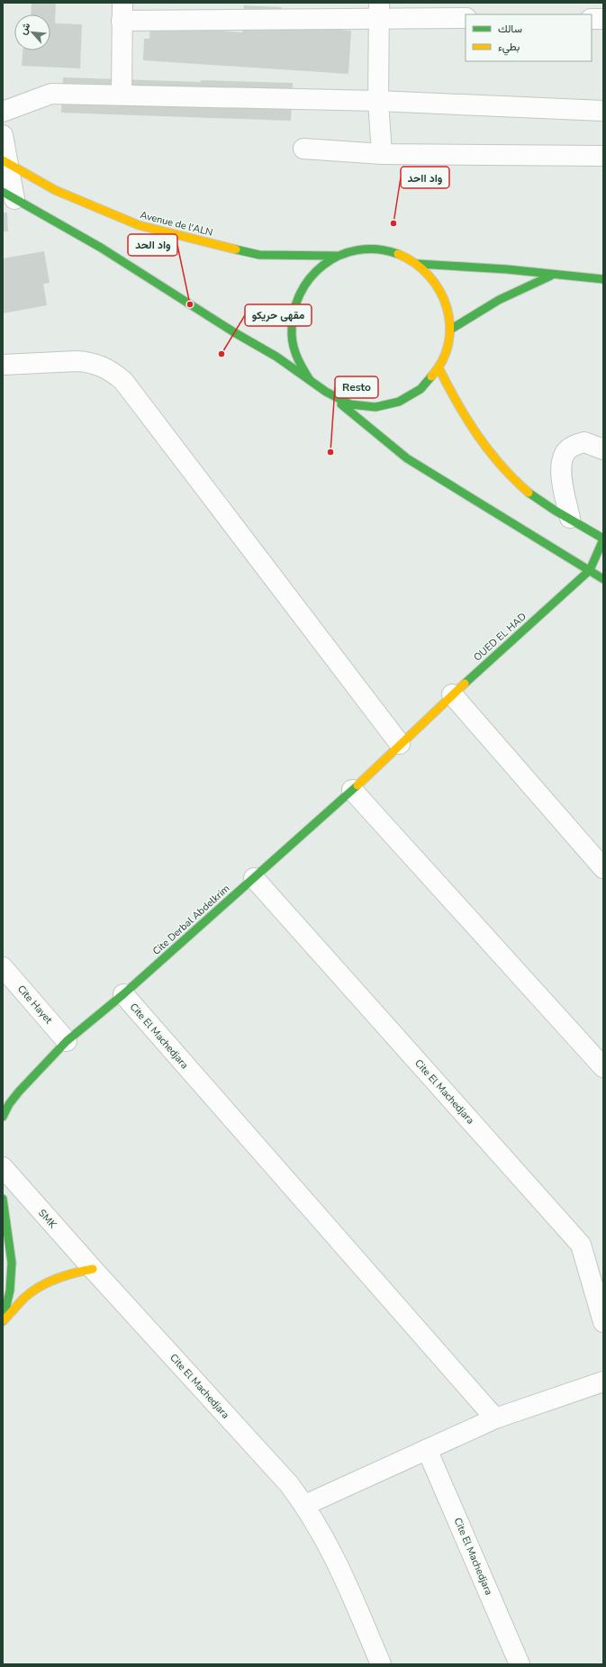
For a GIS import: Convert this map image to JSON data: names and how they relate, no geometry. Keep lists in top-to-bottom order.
{
  "streets": {
    "main road": ["Avenue de l'ALN", "OUED EL HAD", "Cite Derbal Abdelkrim"],
    "street": ["Cite Hayet", "Cite El Machedjara", "SMK"]
  },
  "crossings": [
    ["OUED EL HAD", "Cite Derbal Abdelkrim"],
    ["Cite Derbal Abdelkrim", "Cite Hayet"],
    ["Cite Derbal Abdelkrim", "Cite El Machedjara"],
    ["Cite El Machedjara", "SMK"]
  ],
  "places": [
    "واد ااحد",
    "واد الحد",
    "مقهى حريكو",
    "Resto"
  ],
  "legend": ["سالك", "بطيء"],
  "north": "top left"
}
